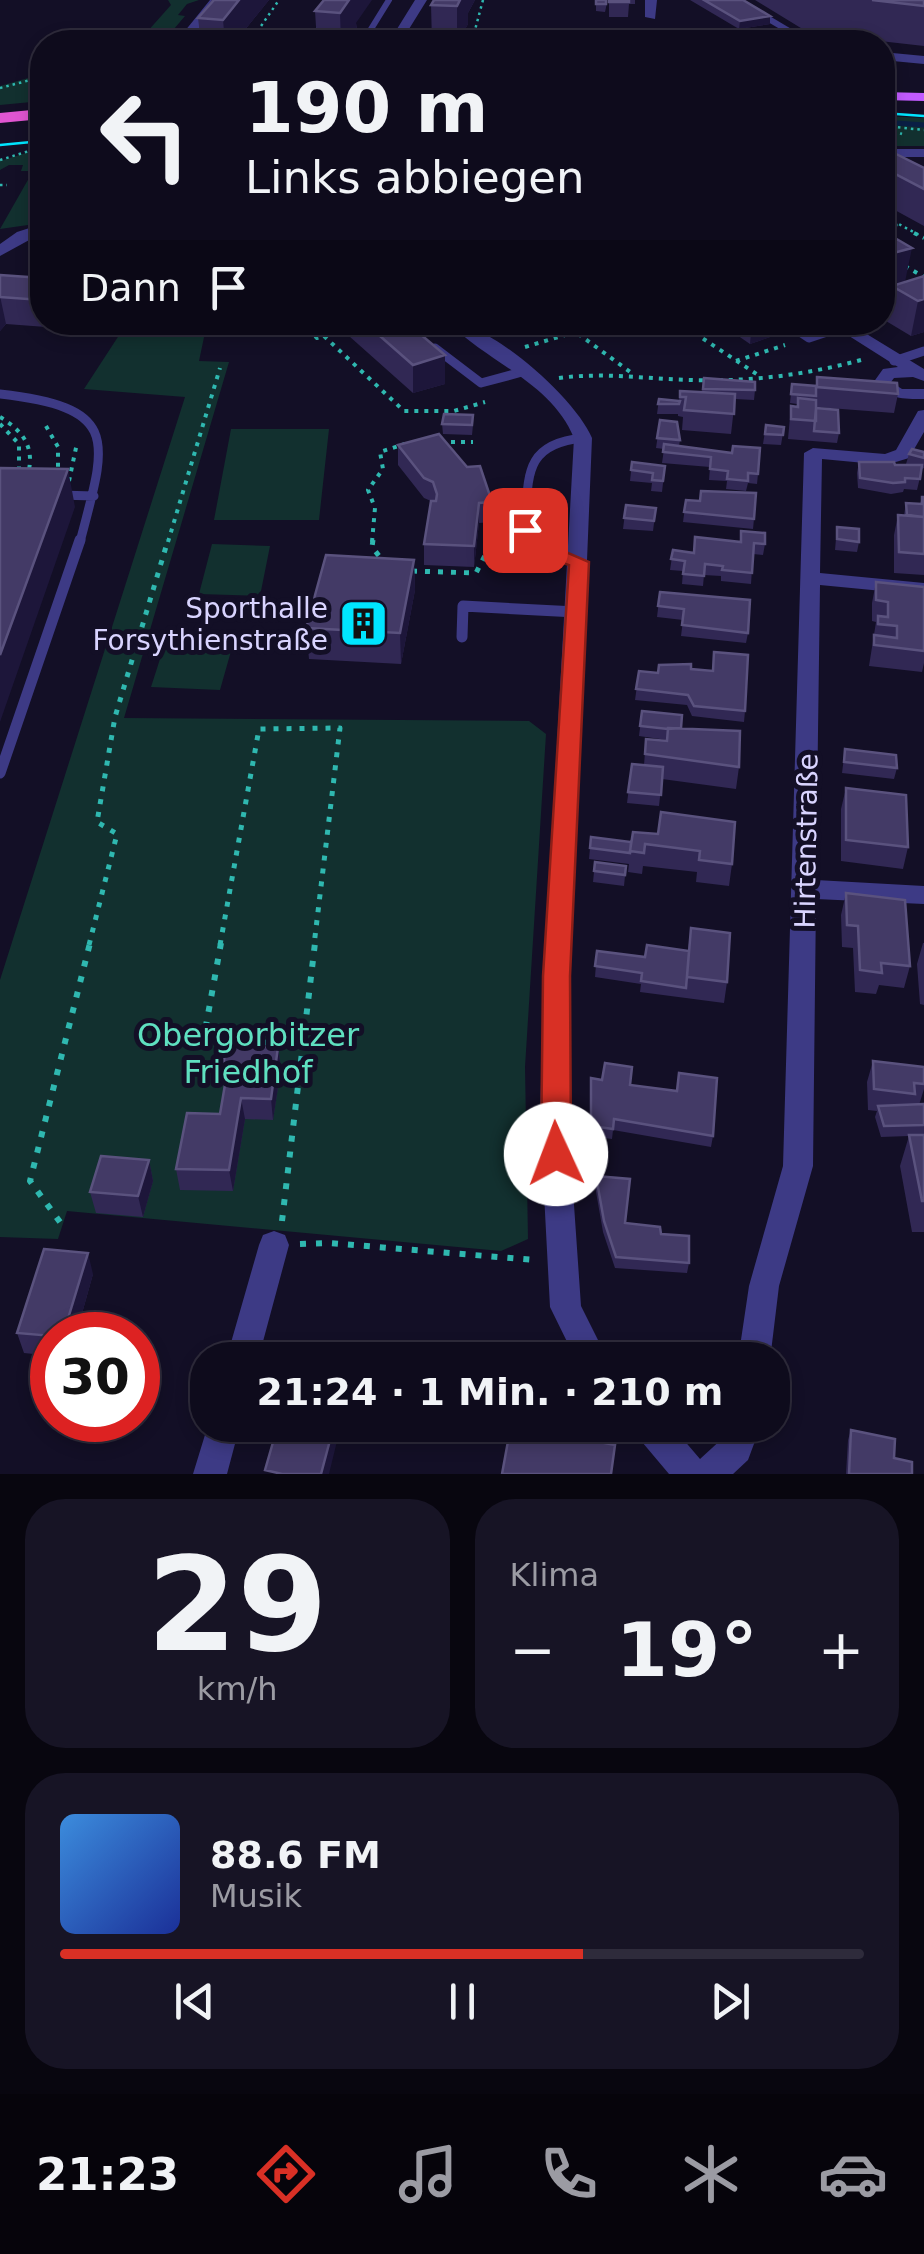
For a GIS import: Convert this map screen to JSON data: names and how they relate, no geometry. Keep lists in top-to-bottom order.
{
  "streets": {
    "street": ["Hirtenstraße"]
  },
  "parks": ["Obergorbitzer Friedhof"],
  "places": {
    "building": ["Sporthalle Forsythienstraße"]
  },
  "page": {
    "turn": ["190 m", "Links abbiegen"],
    "then": "Dann",
    "limit": "30",
    "trip": "21:24 · 1 Min. · 210 m",
    "tile": [
      ["29", "km/h"],
      "Klima"
    ],
    "heat": ["−", "19°", "+"],
    "song": ["88.6 FM", "Musik"],
    "tabs": "21:23"
  }
}
